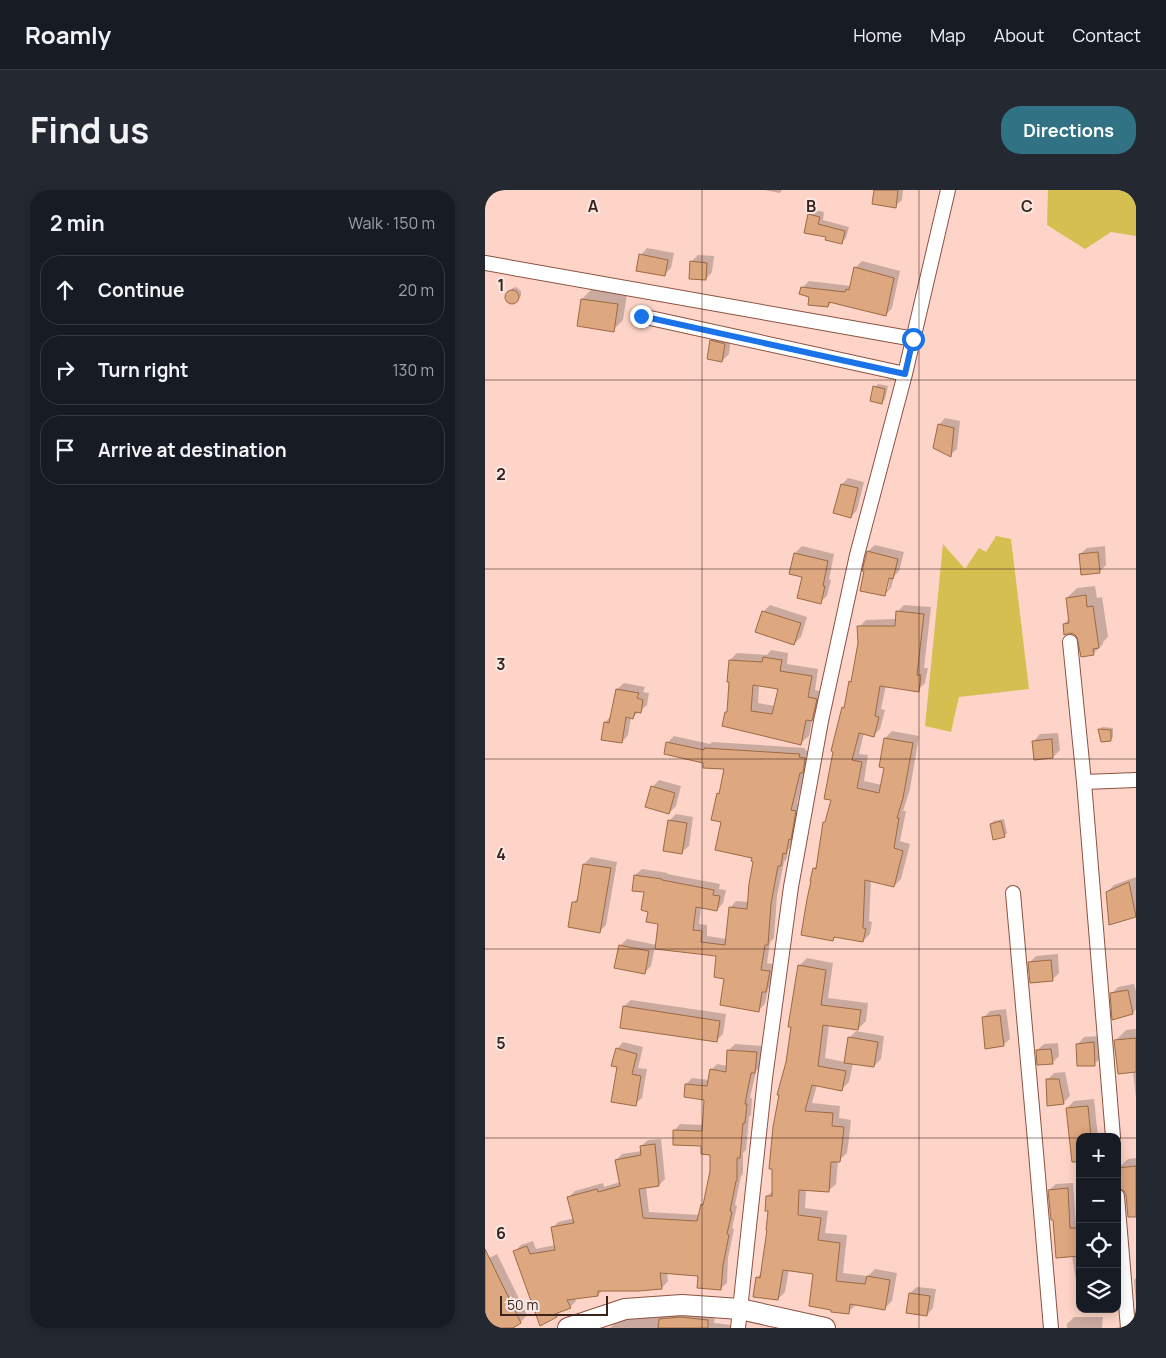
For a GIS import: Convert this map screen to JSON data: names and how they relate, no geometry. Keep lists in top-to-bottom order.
{
  "scale_bar": "50 m",
  "page": {
    "header": "Roamly",
    "nav": [
      "Home",
      "Map",
      "About",
      "Contact"
    ],
    "title": "Find us",
    "buttons": "Directions",
    "heading": ["2 min", "Walk · 150 m"],
    "list": [
      ["Continue", "20 m"],
      ["Turn right", "130 m"],
      "Arrive at destination"
    ],
    "map_buttons": ["+", "−"],
    "scale": "50 m"
  },
  "grid": {
    "columns": ["A", "B", "C"],
    "rows": [
      "1",
      "2",
      "3",
      "4",
      "5",
      "6"
    ]
  }
}
